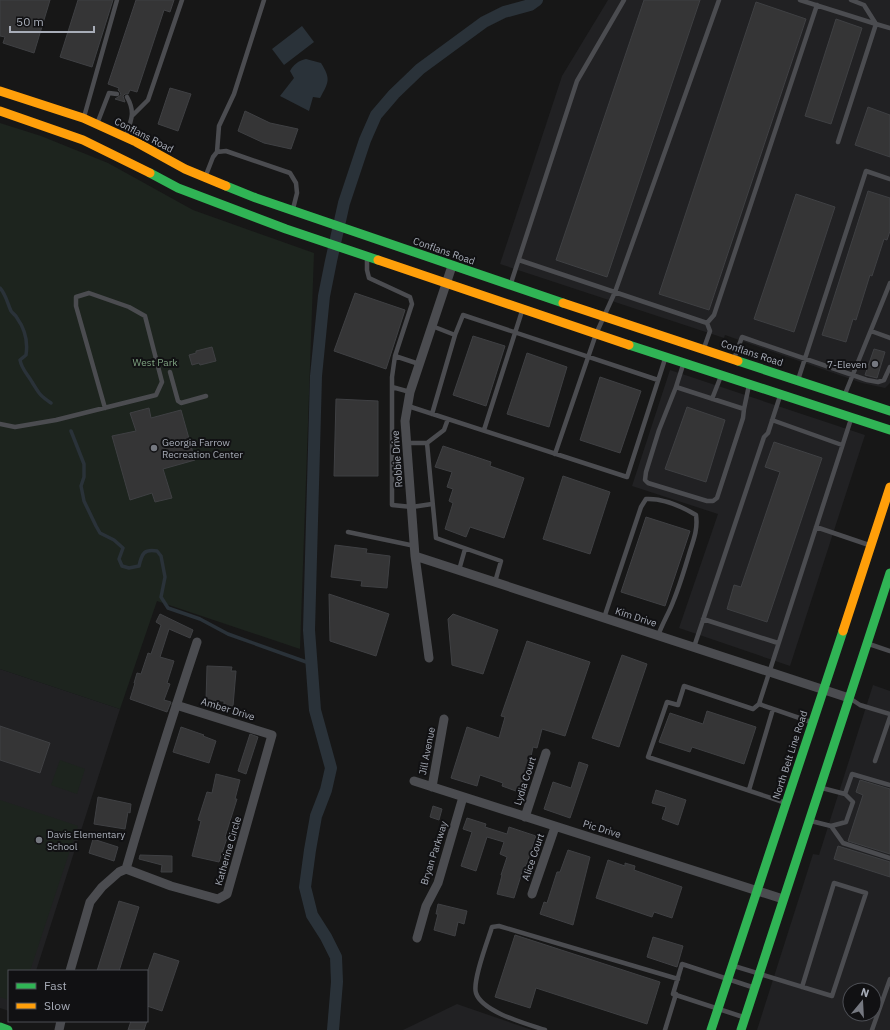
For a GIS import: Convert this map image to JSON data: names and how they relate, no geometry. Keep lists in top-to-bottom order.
{
  "streets": {
    "main road": ["Conflans Road", "North Belt Line Road"],
    "street": [
      "Robbie Drive",
      "Kim Drive",
      "Amber Drive",
      "Jill Avenue",
      "Lydia Court",
      "Pic Drive",
      "Katherine Circle",
      "Bryan Parkway",
      "Alice Court"
    ]
  },
  "crossings": [
    ["Conflans Road", "Robbie Drive"],
    ["Robbie Drive", "Kim Drive"],
    ["Kim Drive", "North Belt Line Road"],
    ["Amber Drive", "Katherine Circle"],
    ["Jill Avenue", "Pic Drive"],
    ["North Belt Line Road", "Pic Drive"],
    ["Lydia Court", "Pic Drive"],
    ["Pic Drive", "Bryan Parkway"],
    ["Pic Drive", "Alice Court"]
  ],
  "parks": ["West Park"],
  "places": ["7-Eleven", "Georgia Farrow Recreation Center", "Davis Elementary School"],
  "legend": ["Fast", "Slow"],
  "scale_bar": "50 m",
  "north": "top"
}
